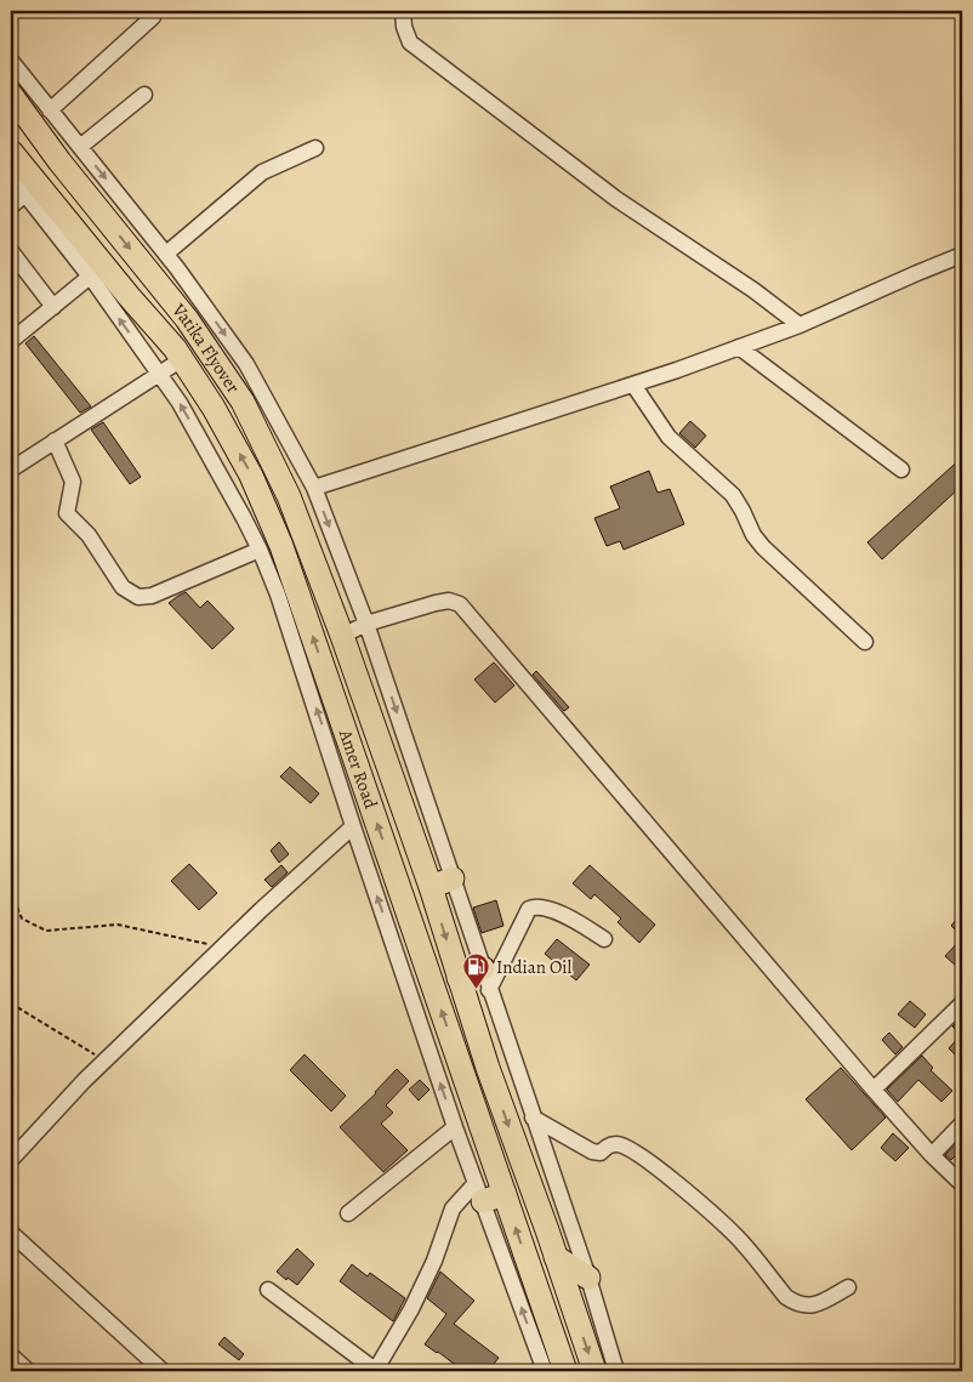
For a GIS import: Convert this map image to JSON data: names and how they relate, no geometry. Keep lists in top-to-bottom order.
{
  "streets": {
    "highway": ["Vatika Flyover", "Amer Road"]
  },
  "crossings": [
    ["Vatika Flyover", "Amer Road"]
  ],
  "one_way": ["Vatika Flyover", "Amer Road"],
  "places": {
    "fuel station": ["Indian Oil"]
  }
}
